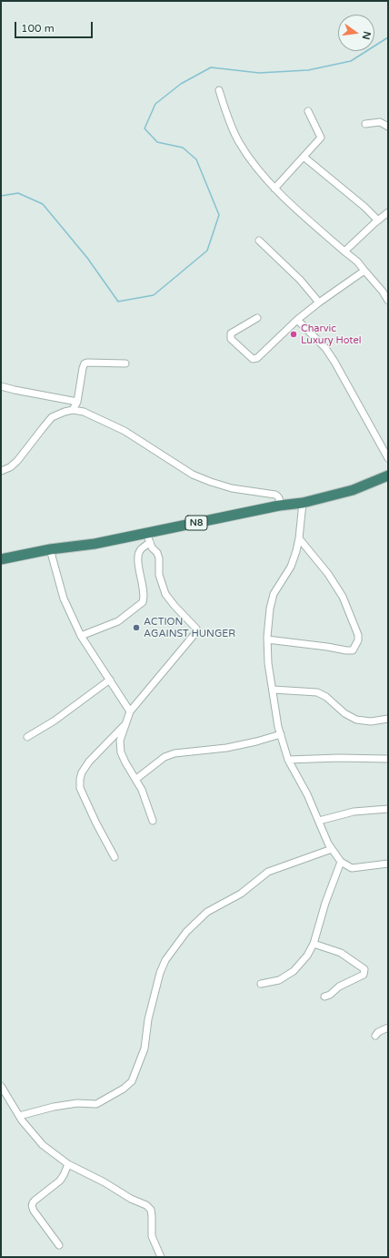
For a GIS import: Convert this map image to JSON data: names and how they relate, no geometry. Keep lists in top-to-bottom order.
{
  "streets": {
    "highway": ["N8"]
  },
  "places": ["Charvic Luxury Hotel", "ACTION AGAINST HUNGER"],
  "scale_bar": "100 m",
  "north": "right"
}
